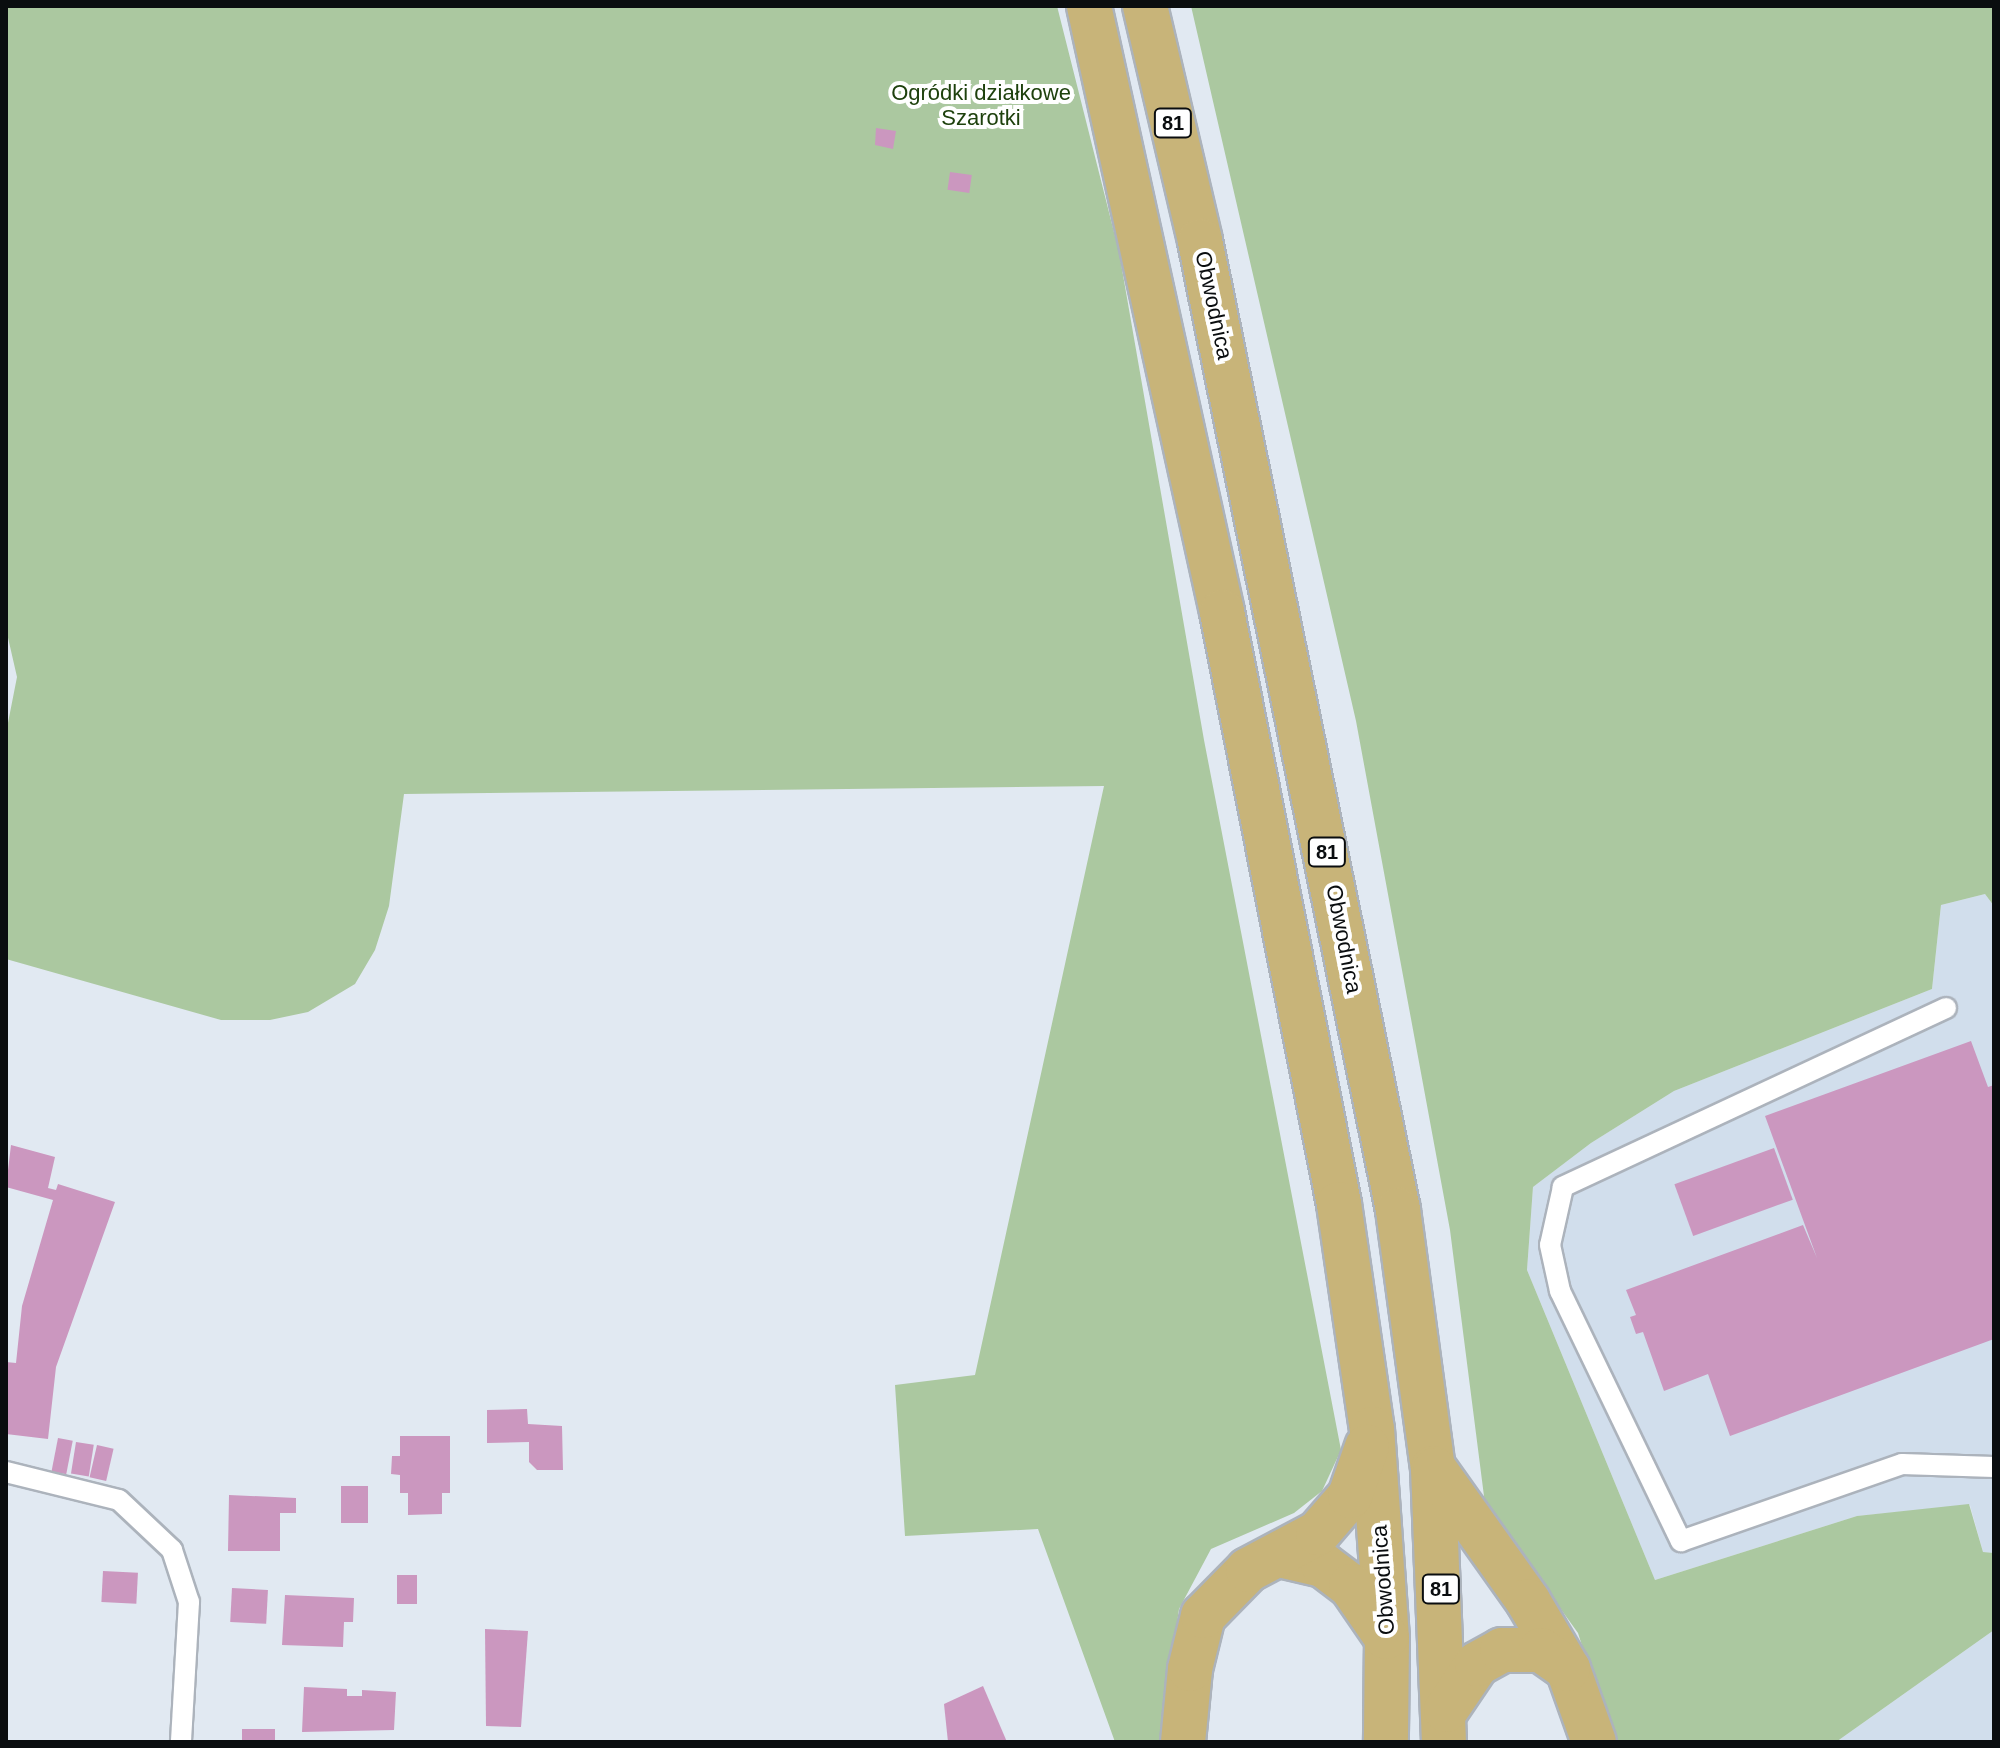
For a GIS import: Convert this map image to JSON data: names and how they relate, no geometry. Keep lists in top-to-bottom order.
{
  "streets": {
    "main road": ["81", "Obwodnica"]
  },
  "parks": ["Ogródki działkowe Szarotki"]
}
